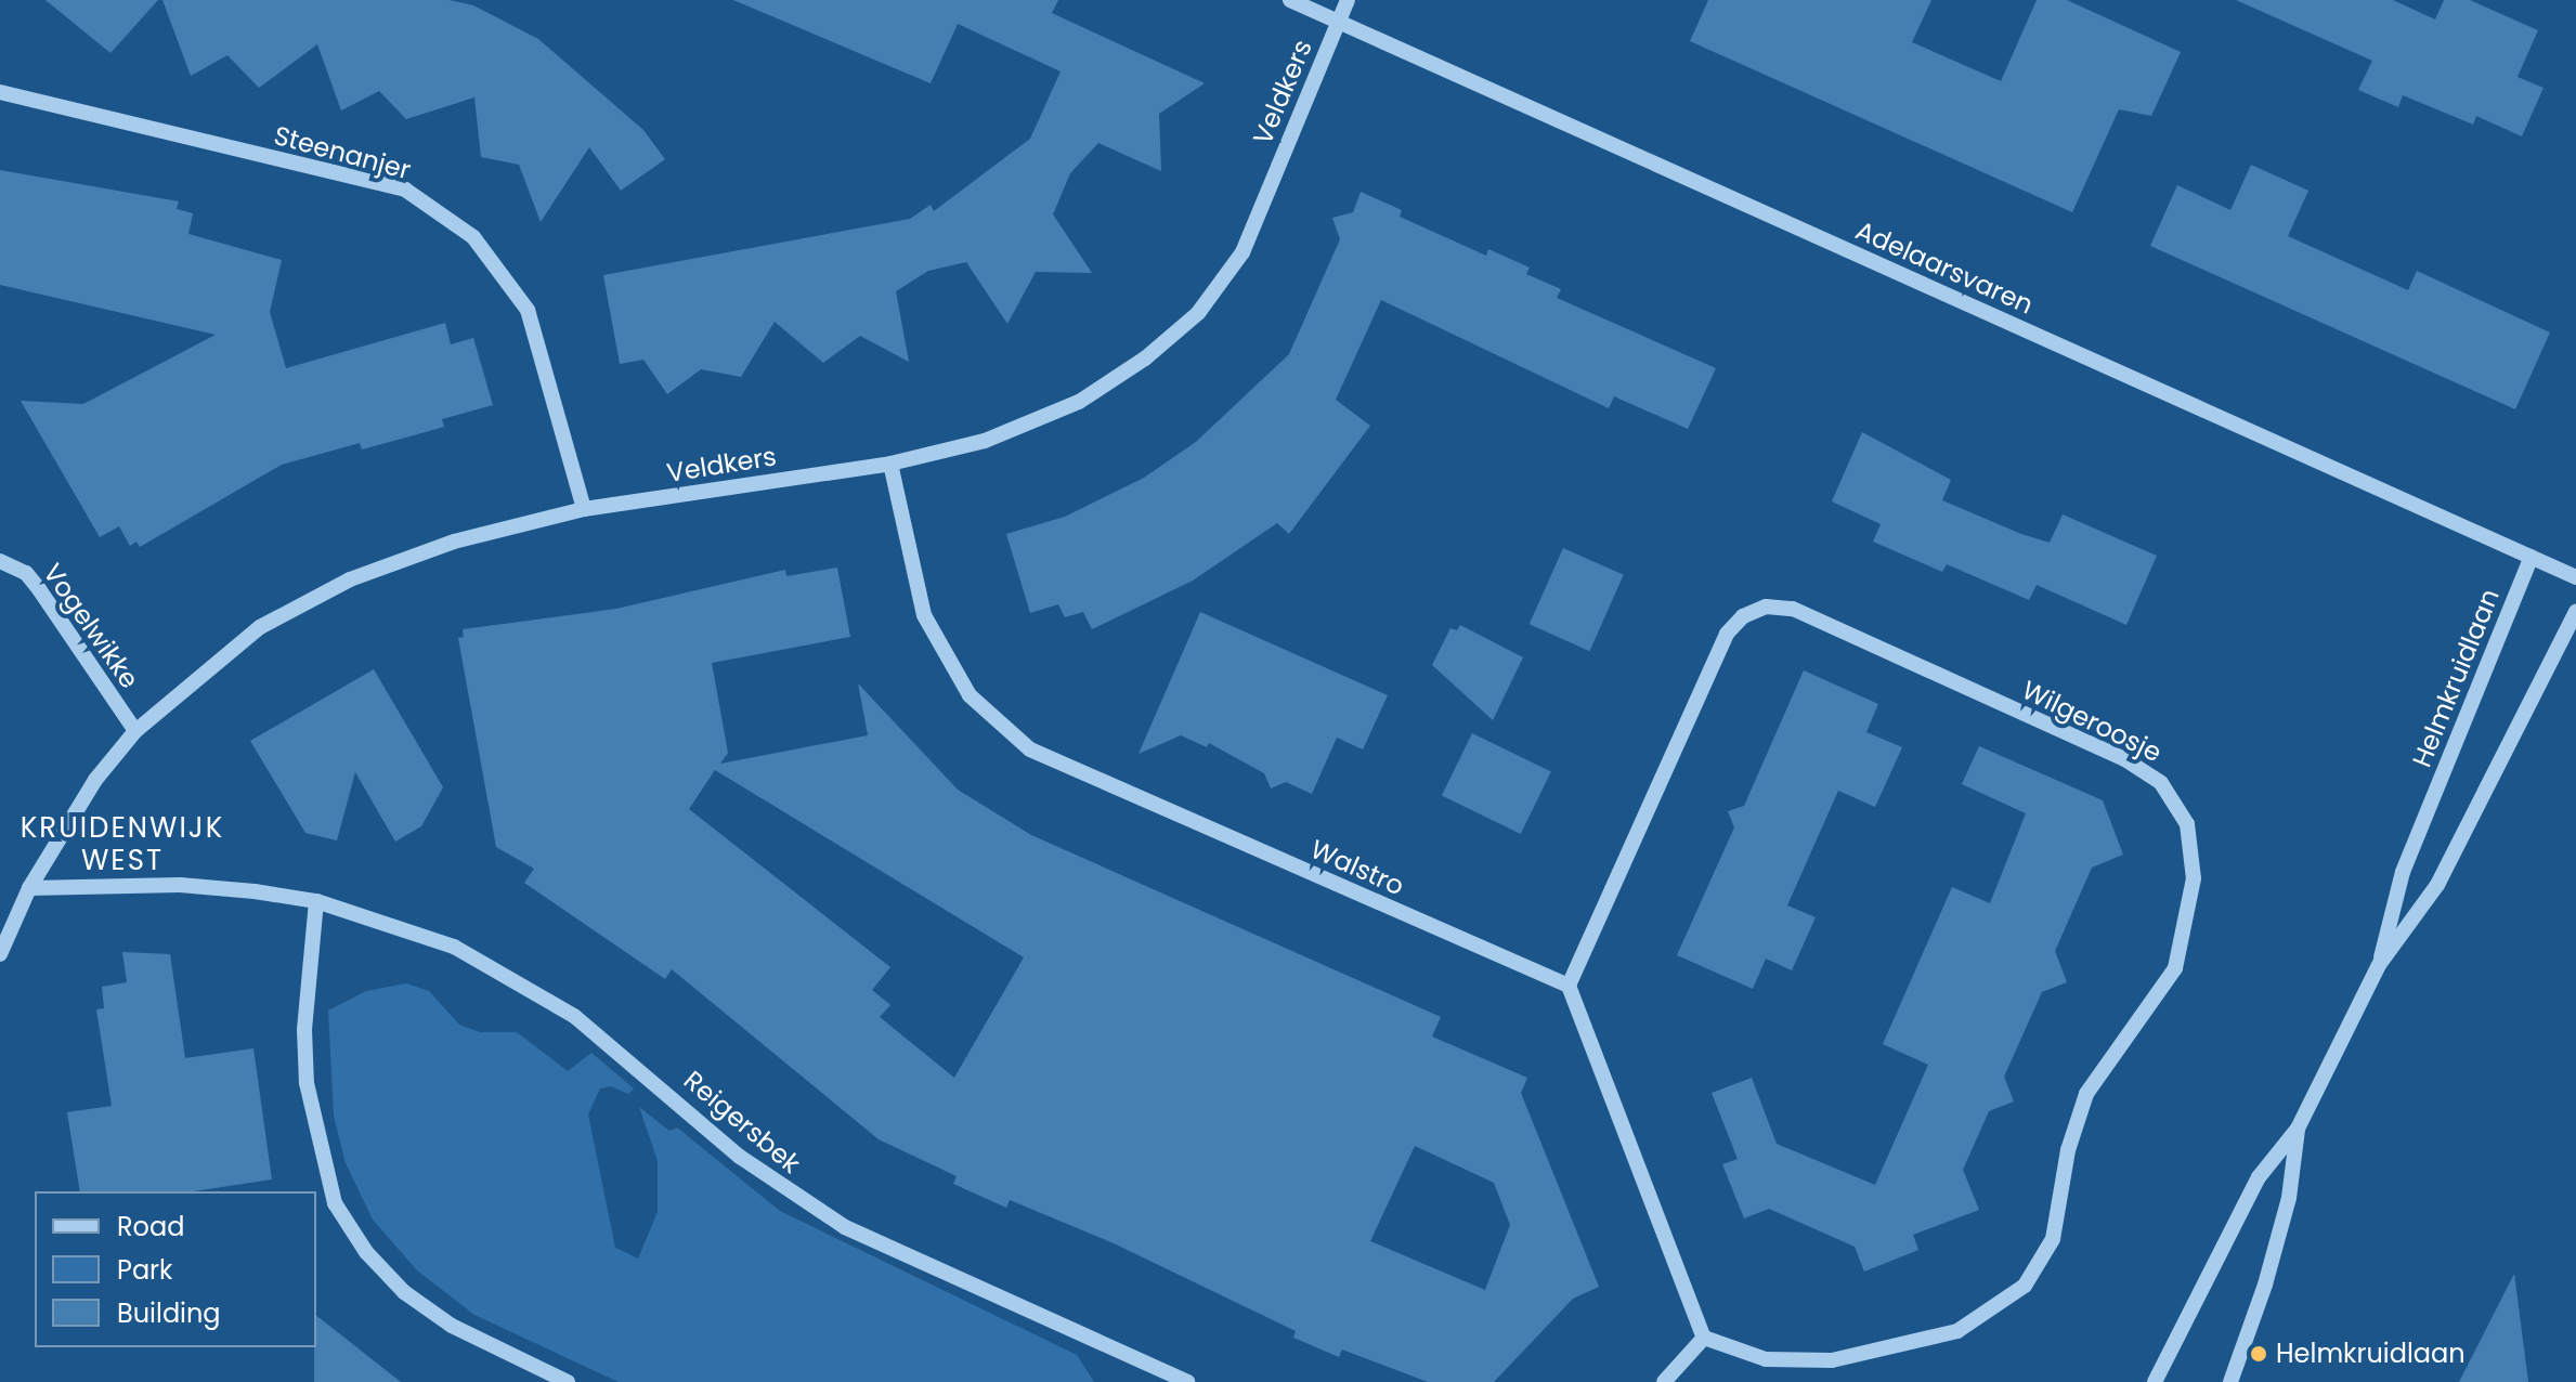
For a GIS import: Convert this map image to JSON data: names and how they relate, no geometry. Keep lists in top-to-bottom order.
{
  "streets": {
    "street": [
      "Veldkers",
      "Steenanjer",
      "Adelaarsvaren",
      "Vogelwikke",
      "Helmkruidlaan",
      "Wilgeroosje",
      "Walstro",
      "Reigersbek"
    ]
  },
  "crossings": [
    ["Veldkers", "Steenanjer"],
    ["Veldkers", "Adelaarsvaren"],
    ["Veldkers", "Vogelwikke"],
    ["Veldkers", "Walstro"],
    ["Veldkers", "Reigersbek"],
    ["Adelaarsvaren", "Helmkruidlaan"],
    ["Wilgeroosje", "Walstro"]
  ],
  "districts": ["KRUIDENWIJK WEST"],
  "places": ["Helmkruidlaan"],
  "legend": ["Road", "Park", "Building"]
}
